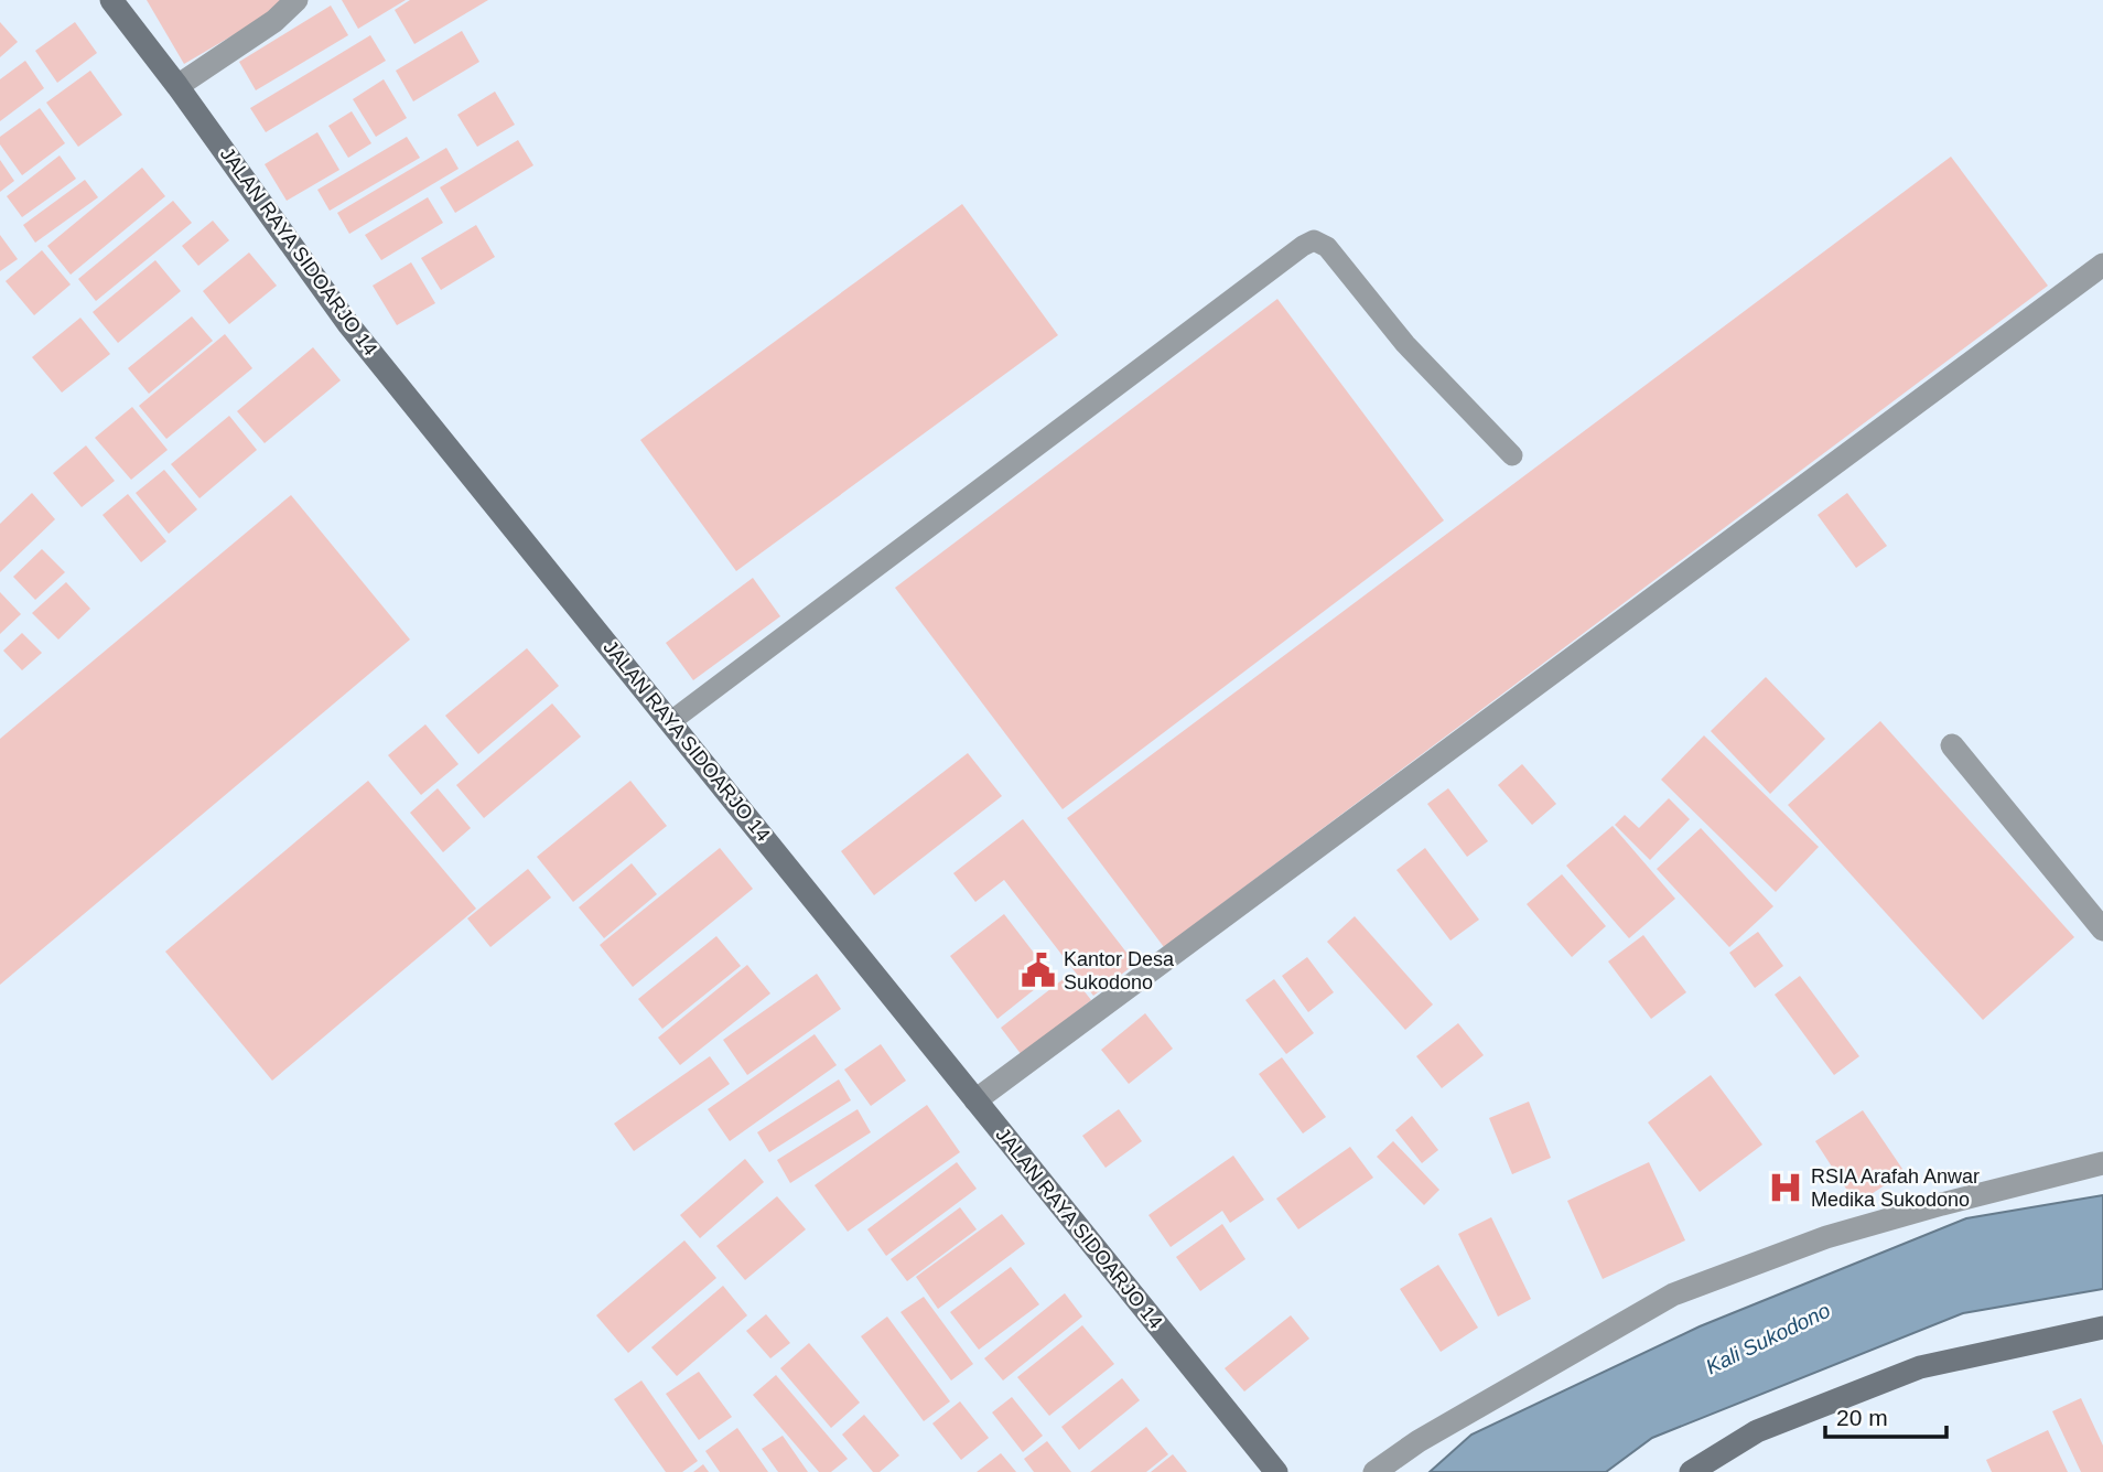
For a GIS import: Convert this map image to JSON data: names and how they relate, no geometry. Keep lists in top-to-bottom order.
{
  "streets": {
    "main road": ["JALAN RAYA SIDOARJO 14"]
  },
  "water": ["Kali Sukodono"],
  "places": {
    "public building": ["Kantor Desa Sukodono"],
    "hospital": ["RSIA Arafah Anwar Medika Sukodono"]
  },
  "scale_bar": "20 m"
}
